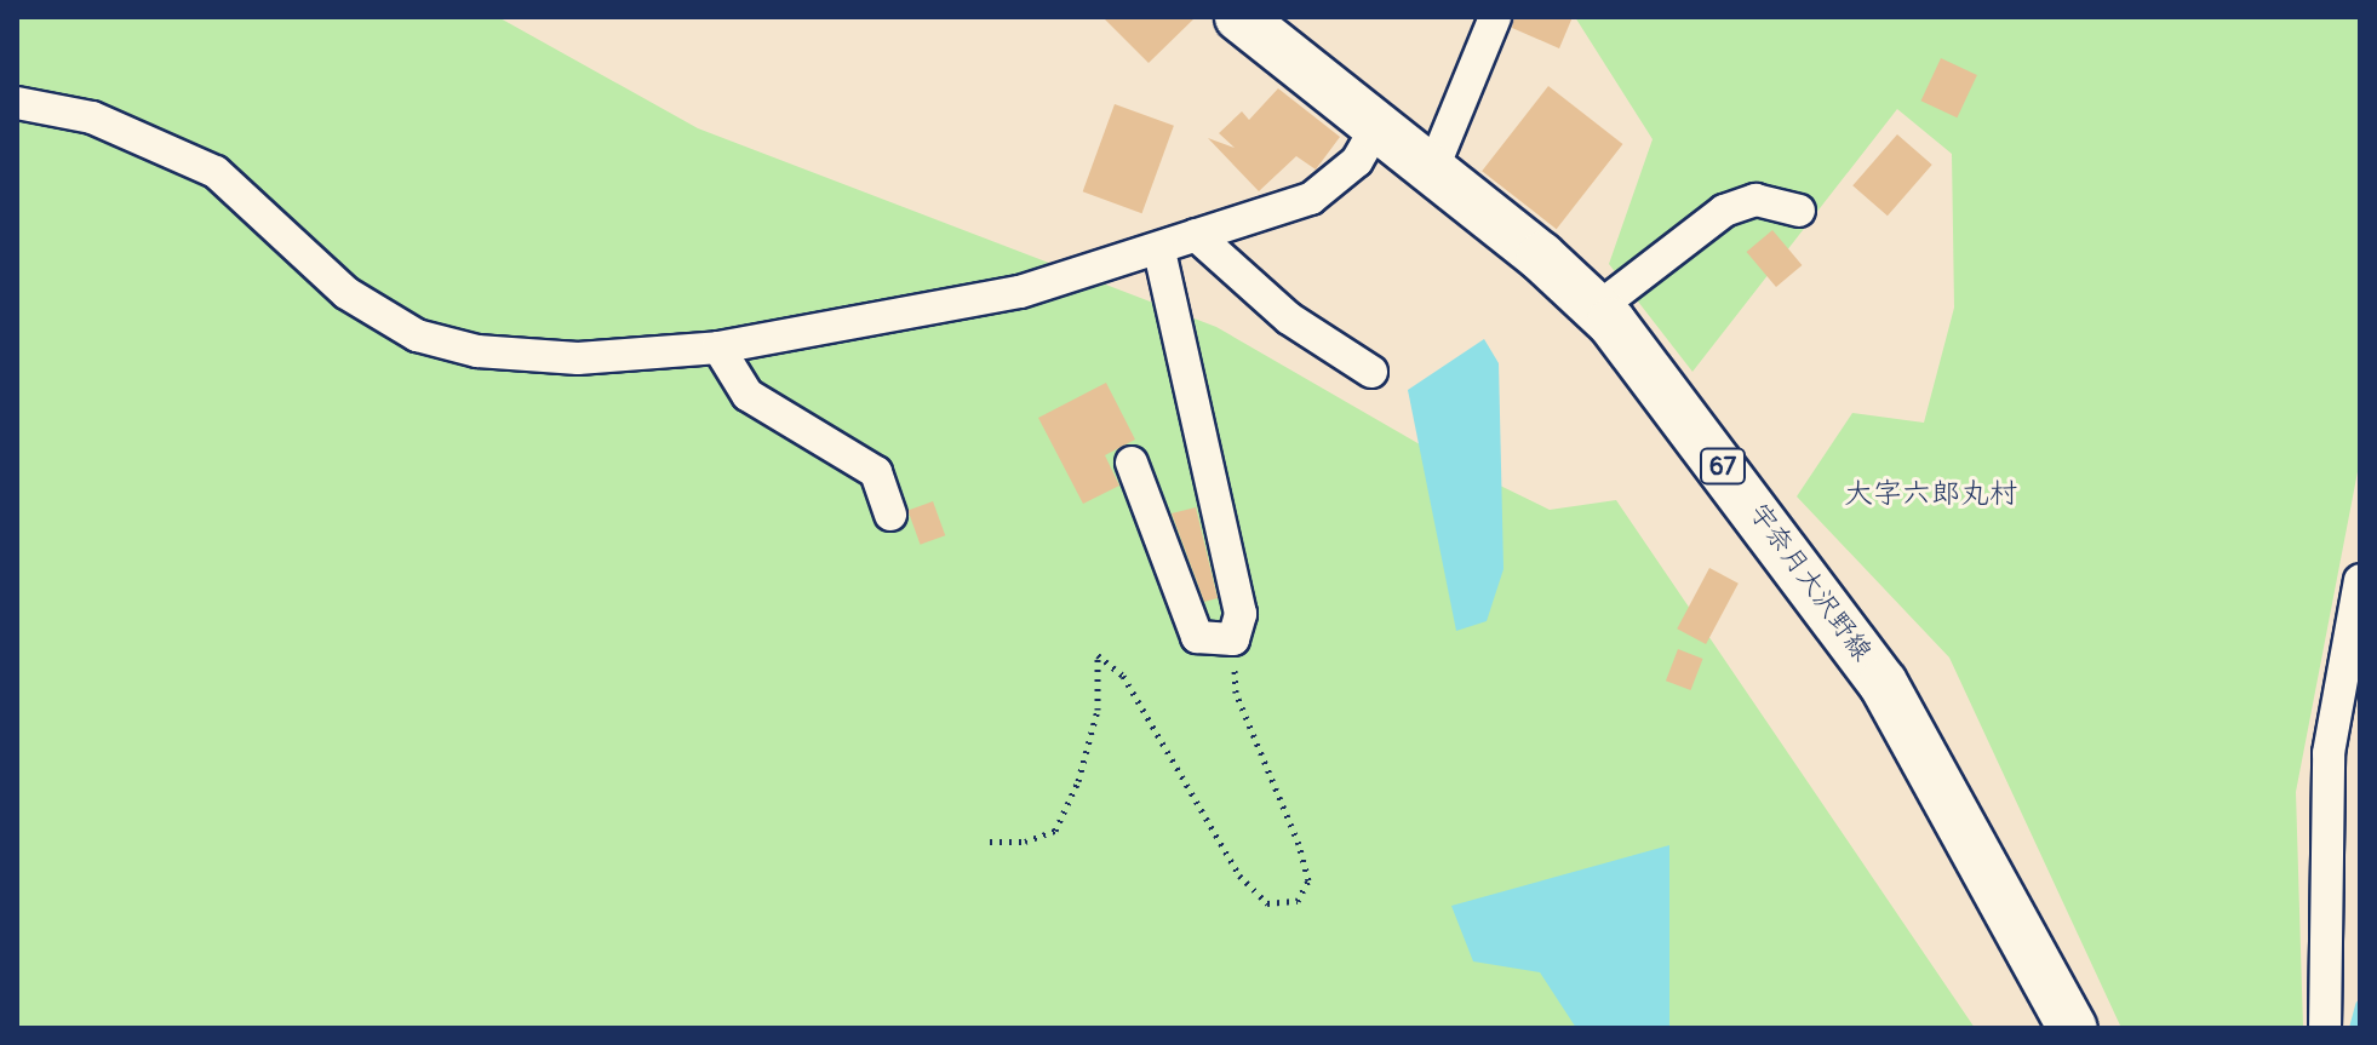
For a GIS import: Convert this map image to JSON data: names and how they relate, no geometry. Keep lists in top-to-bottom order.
{
  "streets": {
    "main road": ["67", "宇奈月大沢野線"]
  },
  "districts": ["大字六郎丸村"]
}
